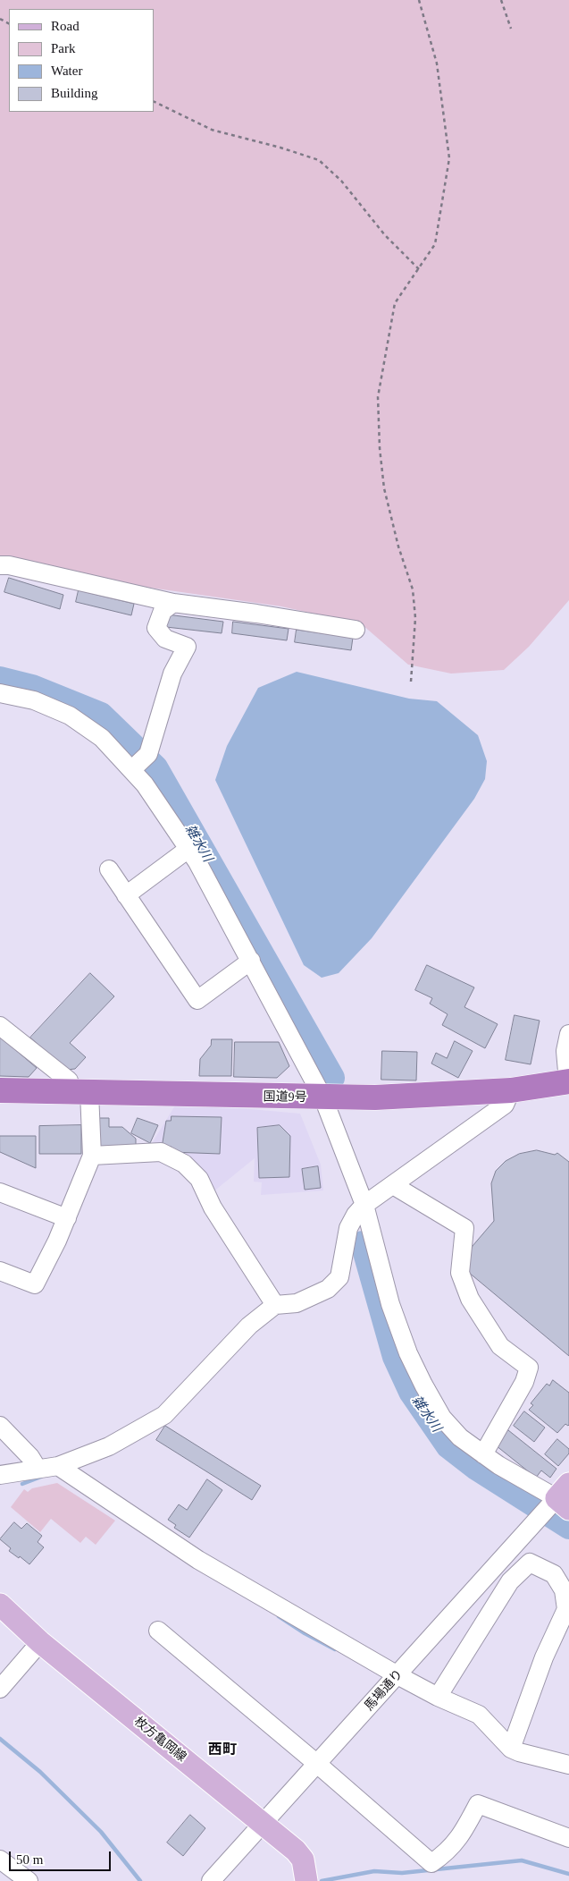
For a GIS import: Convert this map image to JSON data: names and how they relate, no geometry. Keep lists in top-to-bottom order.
{
  "streets": {
    "highway": ["国道9号"],
    "main road": ["枚方亀岡線"],
    "street": ["馬場通り"]
  },
  "crossings": [
    ["馬場通り", "枚方亀岡線"]
  ],
  "districts": ["西町"],
  "water": ["雑水川"],
  "legend": [
    "Road",
    "Park",
    "Water",
    "Building"
  ],
  "scale_bar": "50 m"
}
